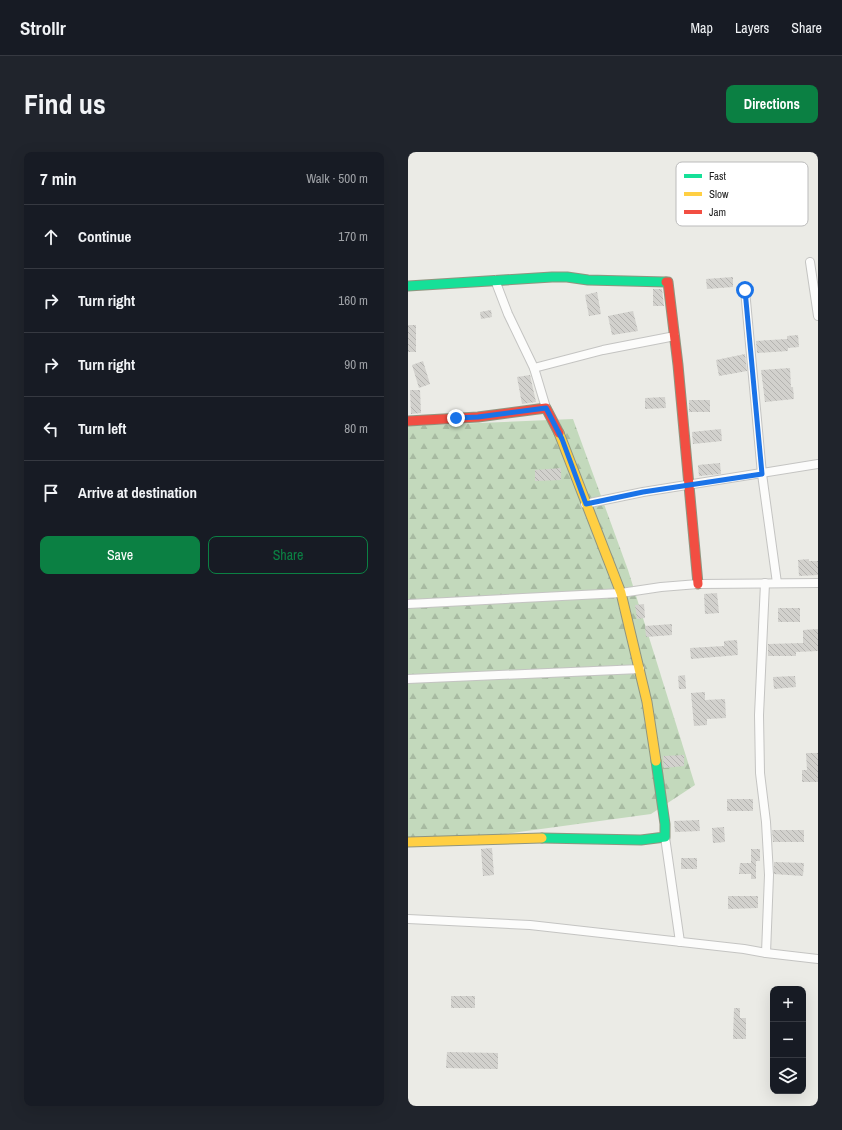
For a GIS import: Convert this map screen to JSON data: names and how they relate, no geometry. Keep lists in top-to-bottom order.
{
  "legend": ["Fast", "Slow", "Jam"],
  "page": {
    "header": "Strollr",
    "nav": ["Map", "Layers", "Share"],
    "title": "Find us",
    "buttons": [
      "Directions",
      ["Save", "Share"]
    ],
    "heading": ["7 min", "Walk · 500 m"],
    "list": [
      ["Continue", "170 m"],
      ["Turn right", "160 m"],
      ["Turn right", "90 m"],
      ["Turn left", "80 m"],
      "Arrive at destination"
    ],
    "map_buttons": ["+", "−"]
  }
}
